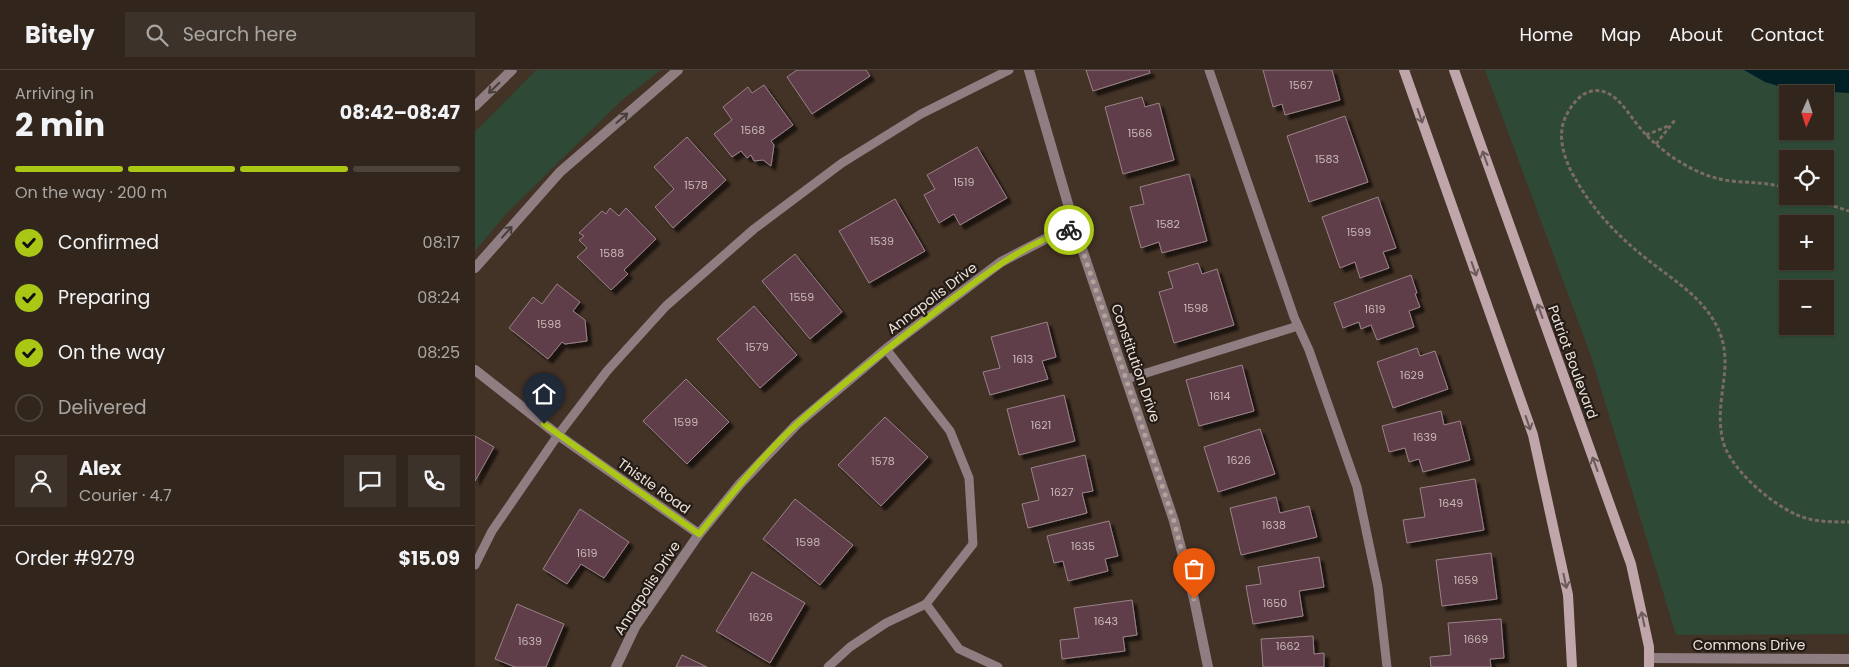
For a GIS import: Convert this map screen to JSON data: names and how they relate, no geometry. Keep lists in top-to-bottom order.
{
  "streets": {
    "main road": ["Patriot Boulevard"],
    "street": [
      "Annapolis Drive",
      "Constitution Drive",
      "Thistle Road",
      "Commons Drive"
    ]
  },
  "crossings": [
    ["Annapolis Drive", "Constitution Drive"],
    ["Annapolis Drive", "Thistle Road"],
    ["Patriot Boulevard", "Commons Drive"]
  ],
  "house_numbers": [
    "1567",
    "1568",
    "1566",
    "1583",
    "1519",
    "1578",
    "1582",
    "1599",
    "1539",
    "1588",
    "1559",
    "1598",
    "1619",
    "1598",
    "1579",
    "1613",
    "1629",
    "1614",
    "1599",
    "1621",
    "1639",
    "1626",
    "1578",
    "1627",
    "1649",
    "1638",
    "1598",
    "1635",
    "1619",
    "1659",
    "1650",
    "1626",
    "1643",
    "1669",
    "1639",
    "1662"
  ],
  "north": "bottom",
  "page": {
    "header": "Bitely",
    "search": "Search here",
    "nav": [
      "Home",
      "Map",
      "About",
      "Contact"
    ],
    "heading": ["2 min", "Arriving in", "08:42–08:47"],
    "panel": [
      "Alex",
      "Courier · 4.7",
      "Order #9279",
      "$15.09"
    ],
    "map_buttons": ["+", "−"],
    "bar": "On the way · 200 m",
    "list": [
      ["Confirmed", "08:17"],
      ["Preparing", "08:24"],
      ["On the way", "08:25"],
      "Delivered"
    ]
  }
}
